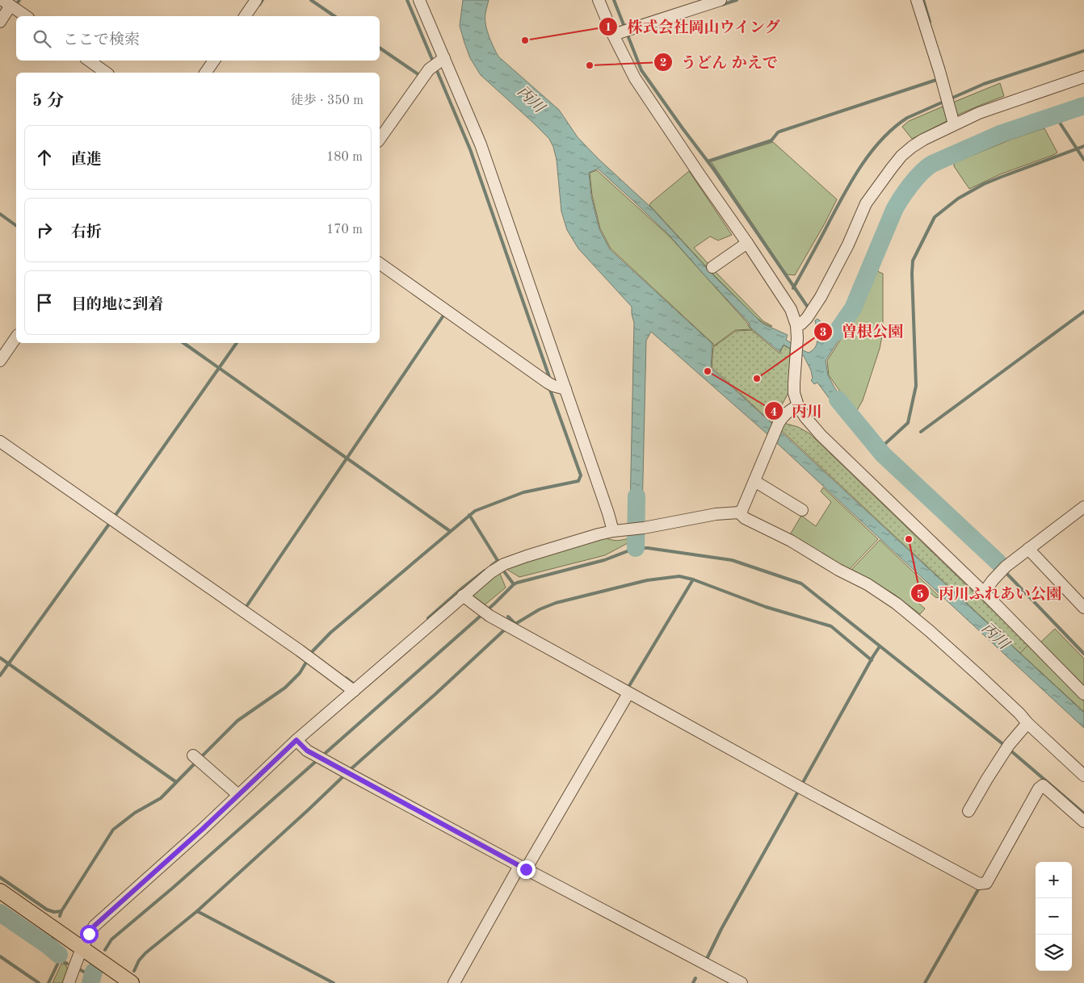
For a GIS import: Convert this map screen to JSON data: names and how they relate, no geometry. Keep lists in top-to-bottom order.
{
  "water": ["丙川"],
  "places": [
    "株式会社岡山ウイング",
    "うどん かえで",
    "丙川",
    "曽根公園",
    "丙川ふれあい公園"
  ],
  "page": {
    "search": "ここで検索",
    "heading": ["5 分", "徒歩 · 350 m"],
    "list": [
      ["直進", "180 m"],
      ["右折", "170 m"],
      "目的地に到着"
    ],
    "map_buttons": ["+", "−"]
  }
}
